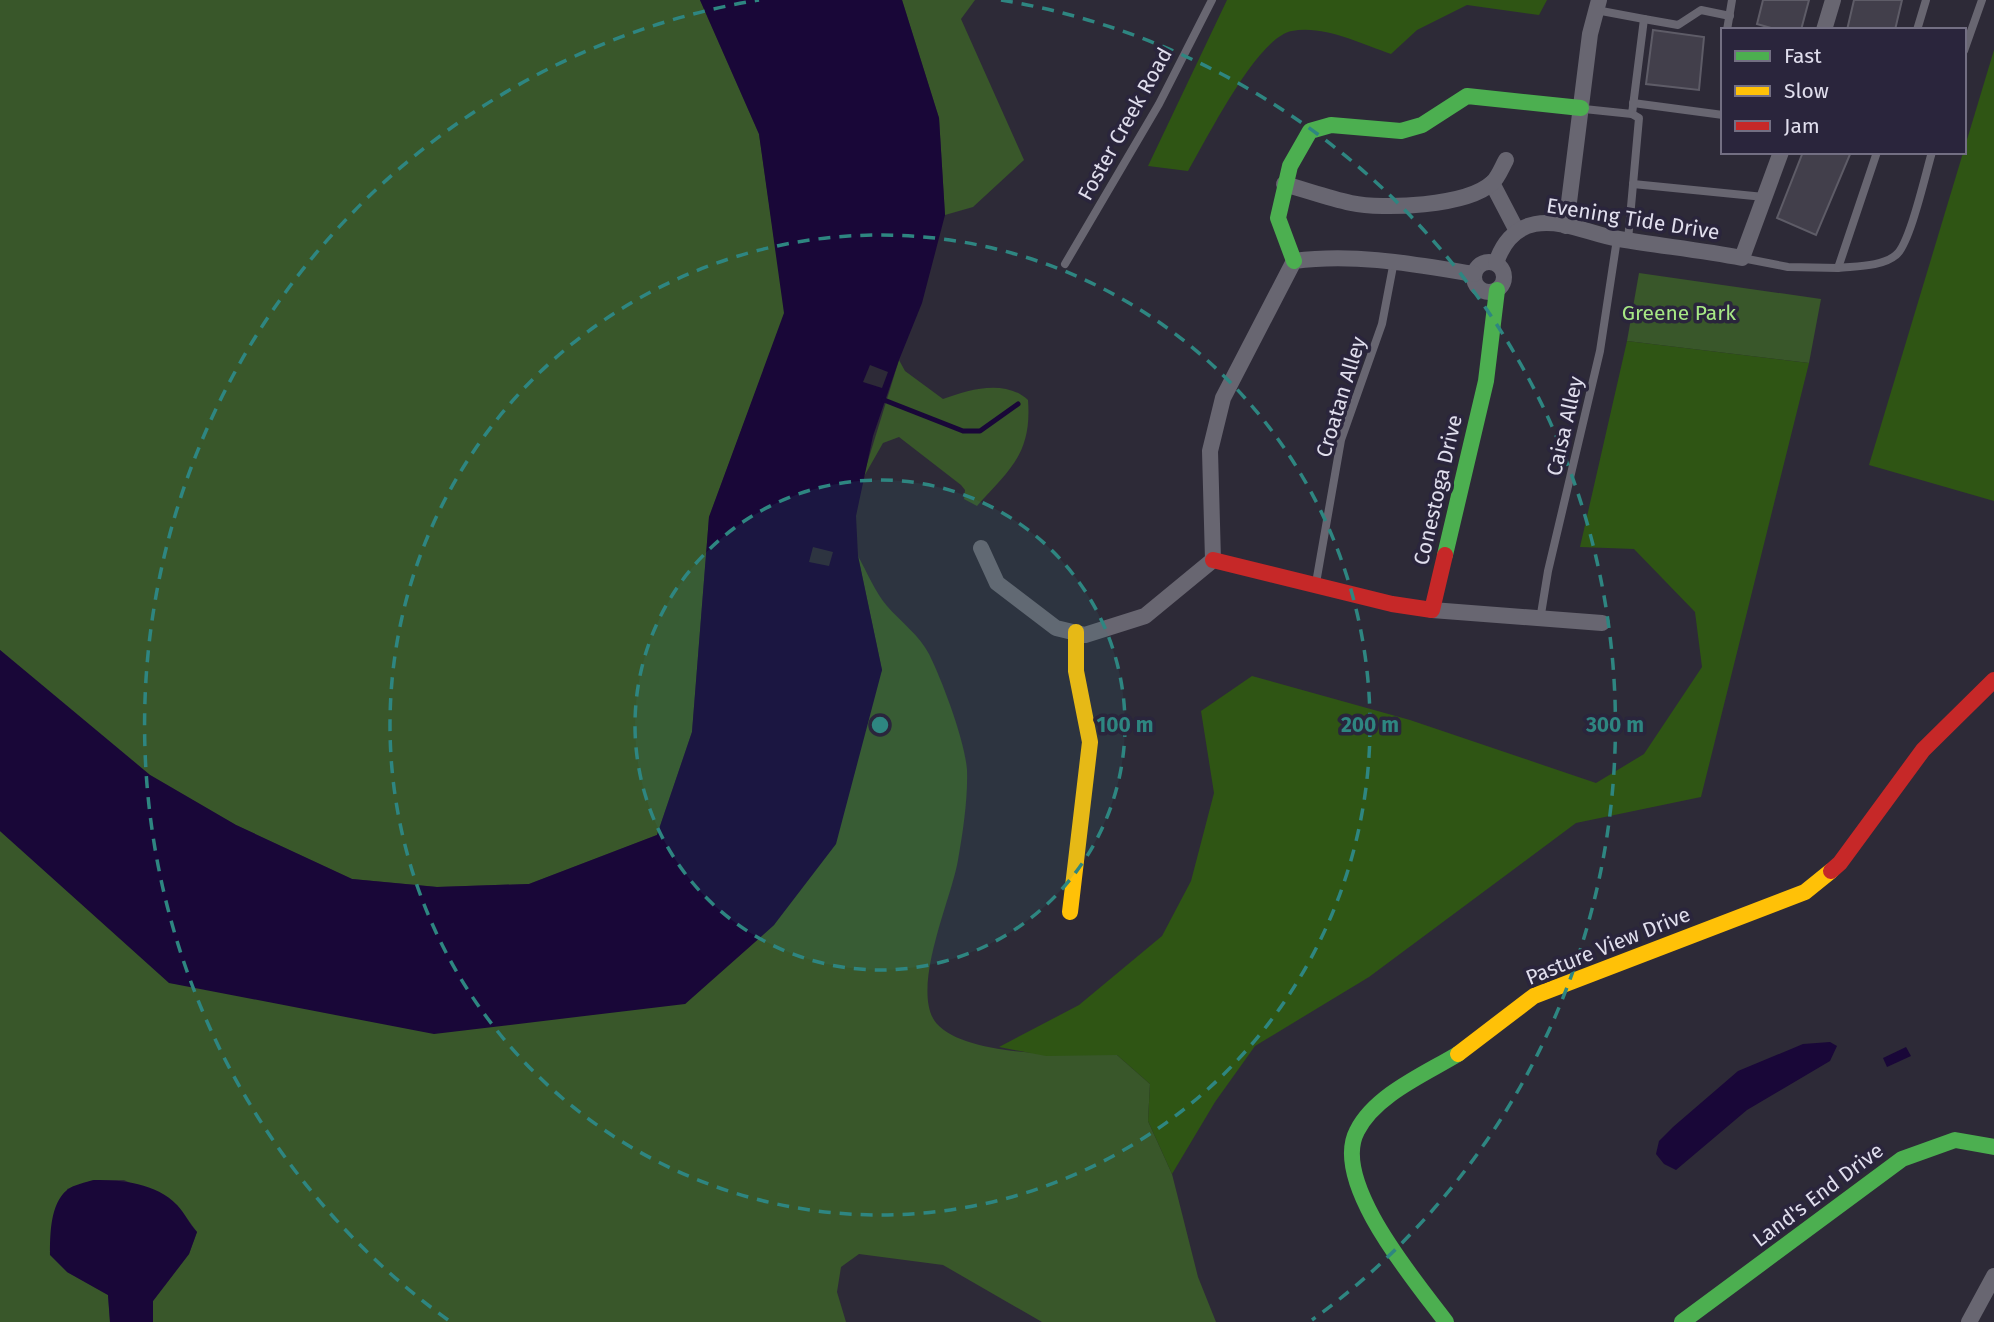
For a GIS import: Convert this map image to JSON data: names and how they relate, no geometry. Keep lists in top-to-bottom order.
{
  "streets": {
    "street": [
      "Evening Tide Drive",
      "Conestoga Drive",
      "Pasture View Drive",
      "Land's End Drive"
    ],
    "lane": ["Foster Creek Road", "Croatan Alley", "Caisa Alley"]
  },
  "crossings": [
    ["Evening Tide Drive", "Caisa Alley"],
    ["Evening Tide Drive", "Conestoga Drive"]
  ],
  "parks": ["Greene Park"],
  "legend": ["Fast", "Slow", "Jam"],
  "rings": ["100 m", "200 m", "300 m"]
}
